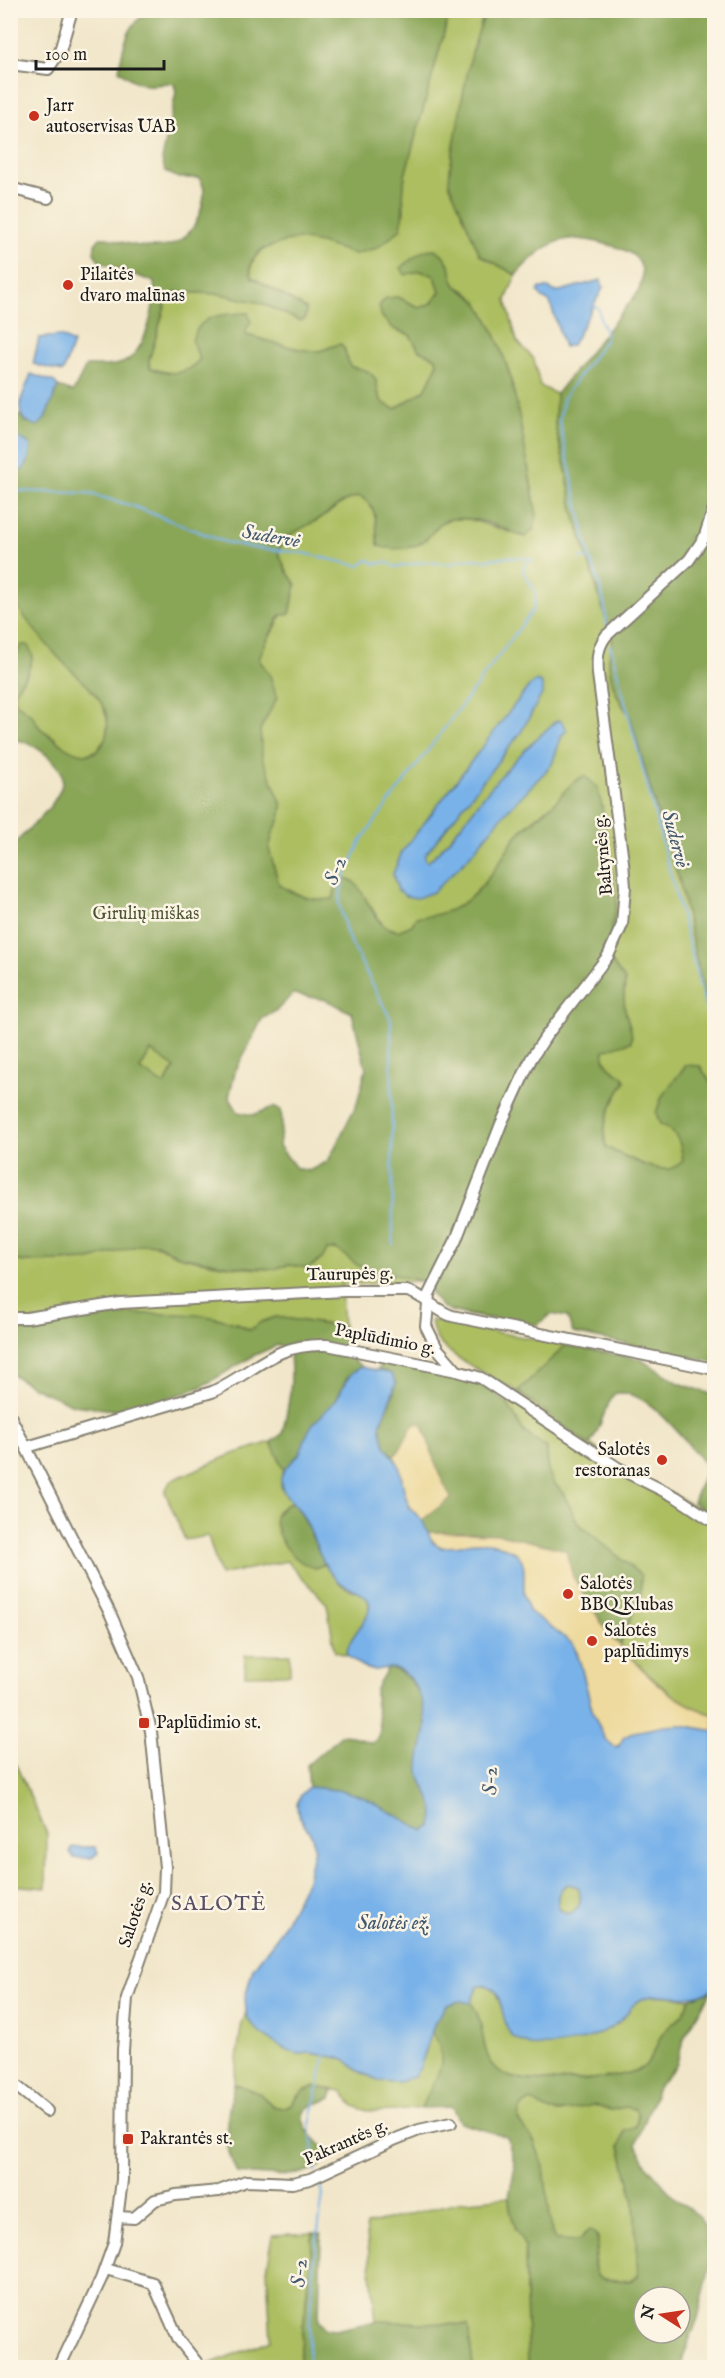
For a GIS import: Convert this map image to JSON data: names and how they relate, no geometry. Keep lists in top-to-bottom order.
{
  "streets": {
    "street": [
      "Baltynės g.",
      "Taurupės g.",
      "Paplūdimio g.",
      "Salotės g.",
      "Pakrantės g."
    ]
  },
  "crossings": [
    ["Baltynės g.", "Taurupės g."],
    ["Paplūdimio g.", "Salotės g."],
    ["Salotės g.", "Pakrantės g."]
  ],
  "districts": ["SALOTĖ"],
  "water": ["Sudervė", "S-2", "Salotės ež."],
  "parks": ["Girulių miškas"],
  "places": {
    "other": [
      "Jarr autoservisas UAB",
      "Pilaitės dvaro malūnas",
      "Salotės restoranas",
      "Salotės BBQ Klubas",
      "Salotės paplūdimys"
    ],
    "transit": ["Paplūdimio st.", "Pakrantės st."]
  },
  "scale_bar": "100 m",
  "north": "left"
}
